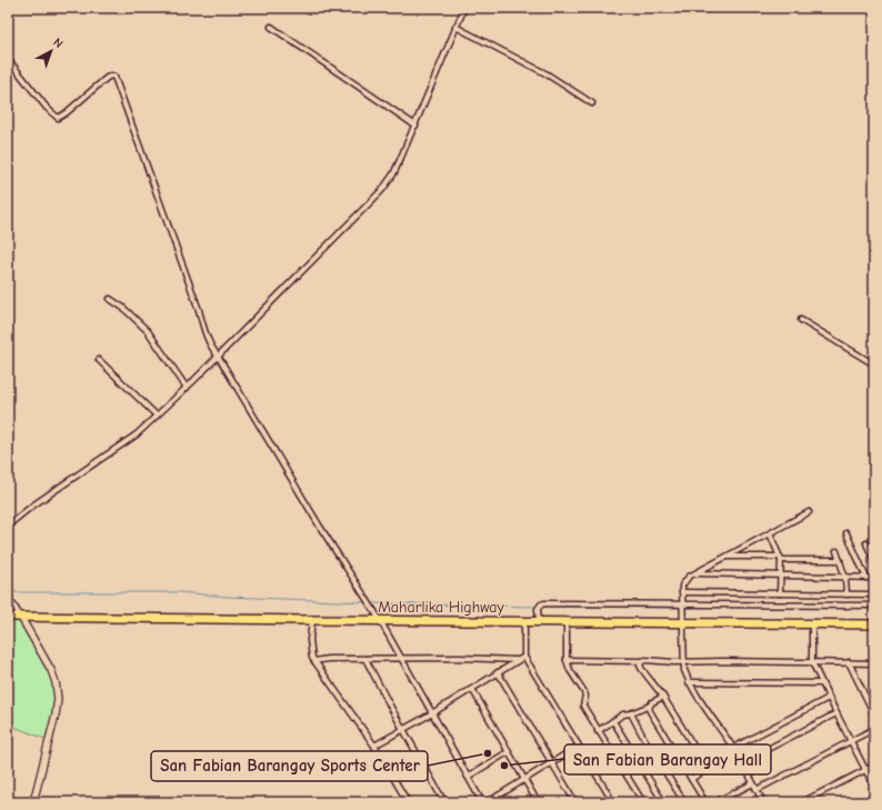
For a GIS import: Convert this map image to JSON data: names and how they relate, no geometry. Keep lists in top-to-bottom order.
{
  "streets": {
    "highway": ["Maharlika Highway"]
  },
  "places": ["San Fabian Barangay Sports Center", "San Fabian Barangay Hall"],
  "north": "top right"
}
